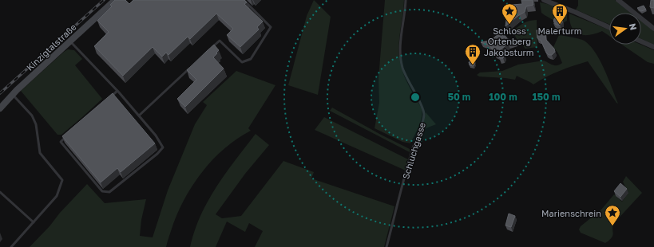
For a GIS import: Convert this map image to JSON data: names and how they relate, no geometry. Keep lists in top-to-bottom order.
{
  "streets": {
    "main road": ["Kinzigtalstraße"],
    "lane": ["Schluchgasse"]
  },
  "places": {
    "place": ["Schloss Ortenberg", "Marienschrein"],
    "building": ["Malerturm", "Jakobsturm"]
  },
  "north": "right",
  "rings": ["50 m", "100 m", "150 m"]
}
